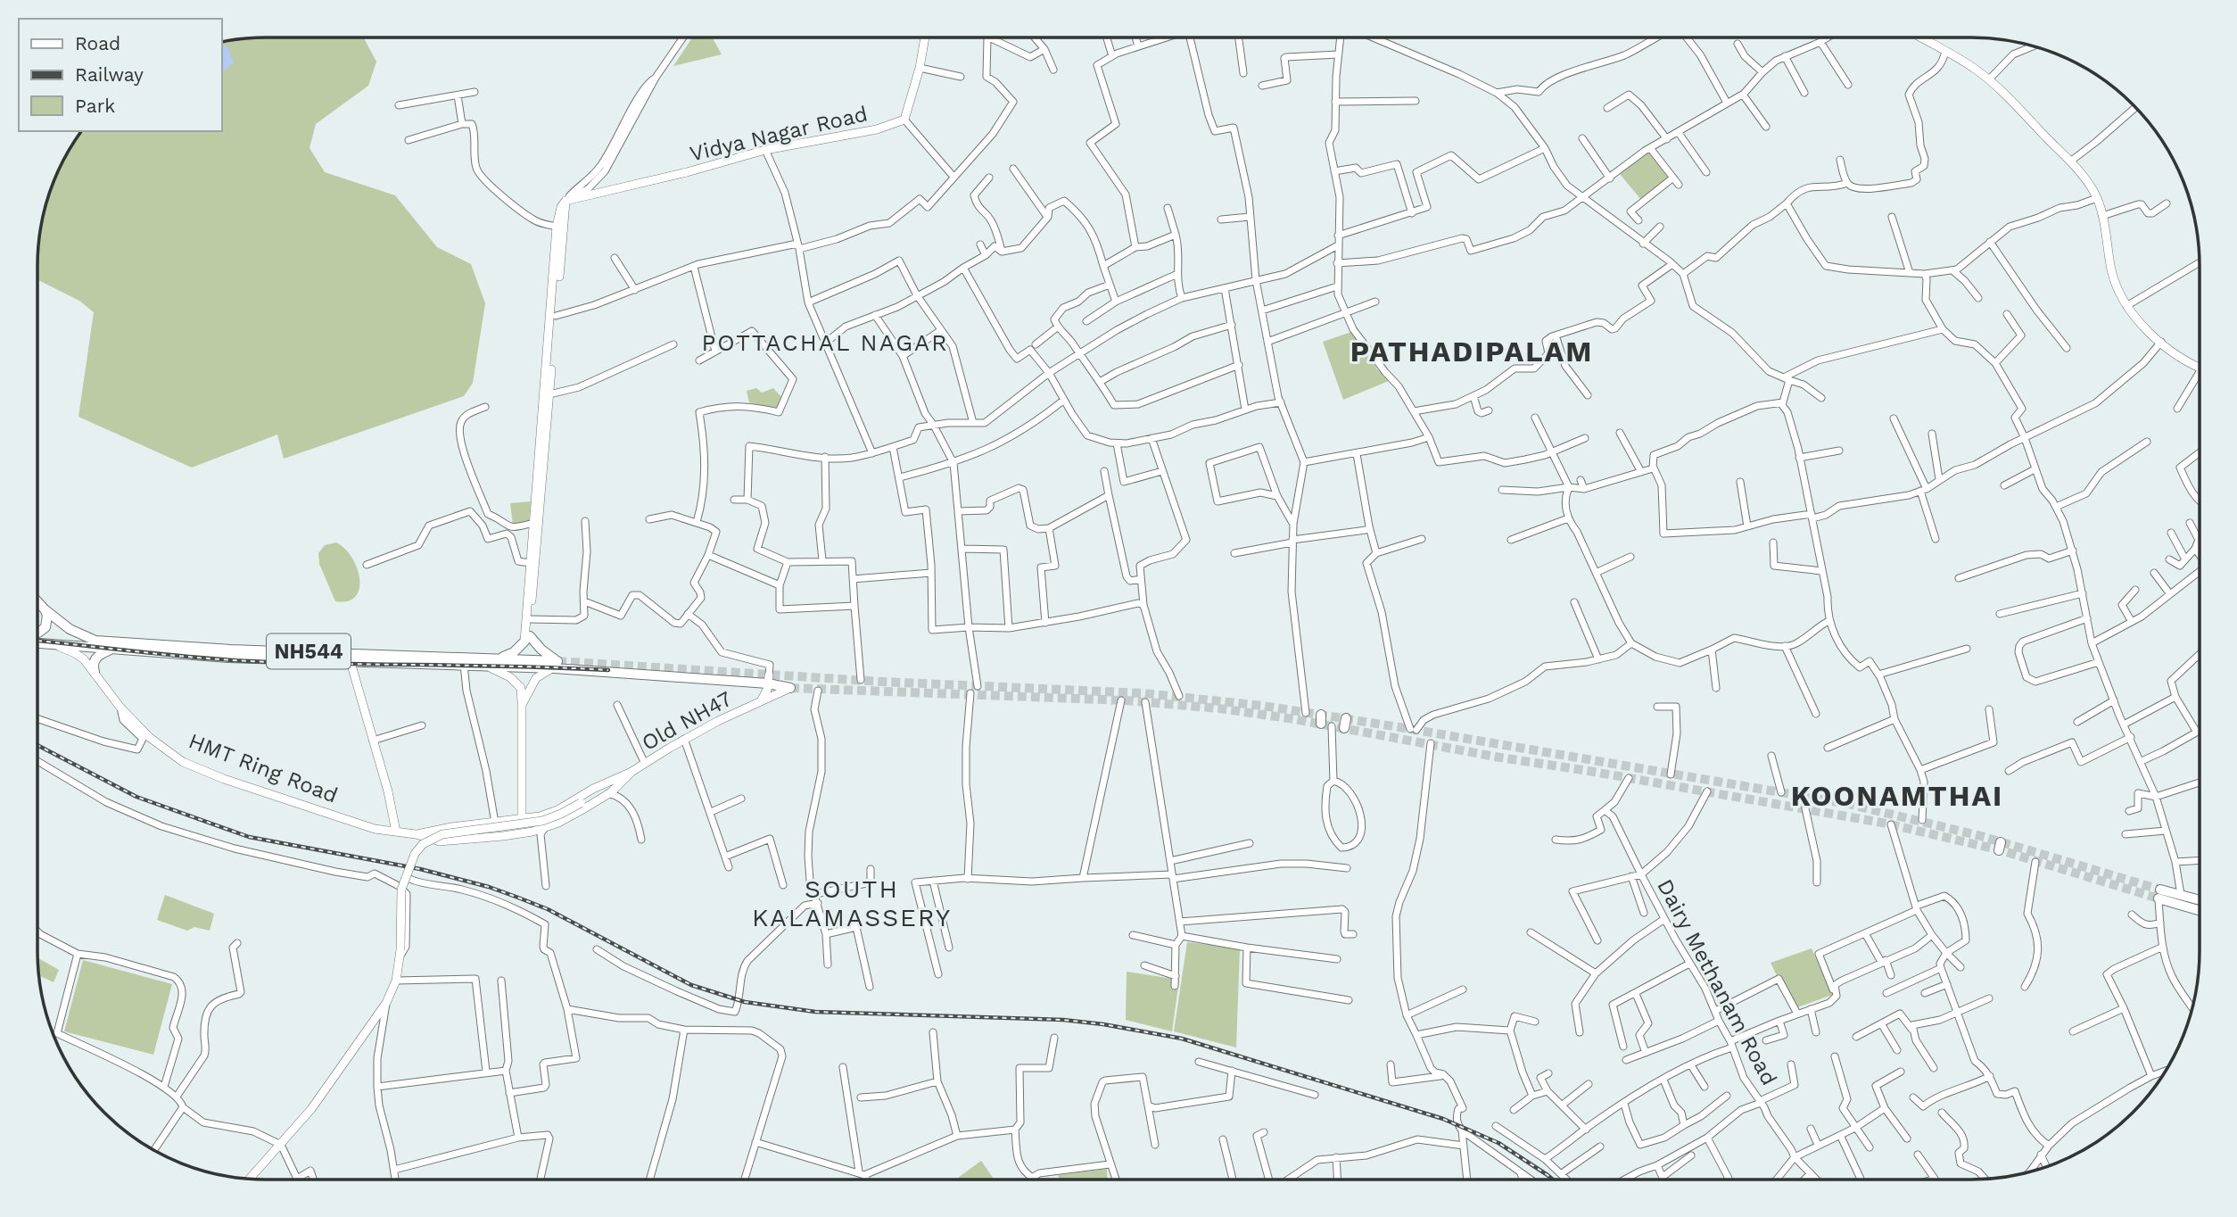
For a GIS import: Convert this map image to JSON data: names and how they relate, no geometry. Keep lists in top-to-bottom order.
{
  "streets": {
    "highway": ["NH544"],
    "main road": ["Vidya Nagar Road", "Old NH47", "HMT Ring Road"],
    "street": ["Dairy Methanam Road"]
  },
  "crossings": [
    ["Old NH47", "HMT Ring Road"]
  ],
  "districts": [
    "POTTACHAL NAGAR",
    "PATHADIPALAM",
    "KOONAMTHAI",
    "SOUTH KALAMASSERY"
  ],
  "legend": ["Road", "Railway", "Park"]
}
